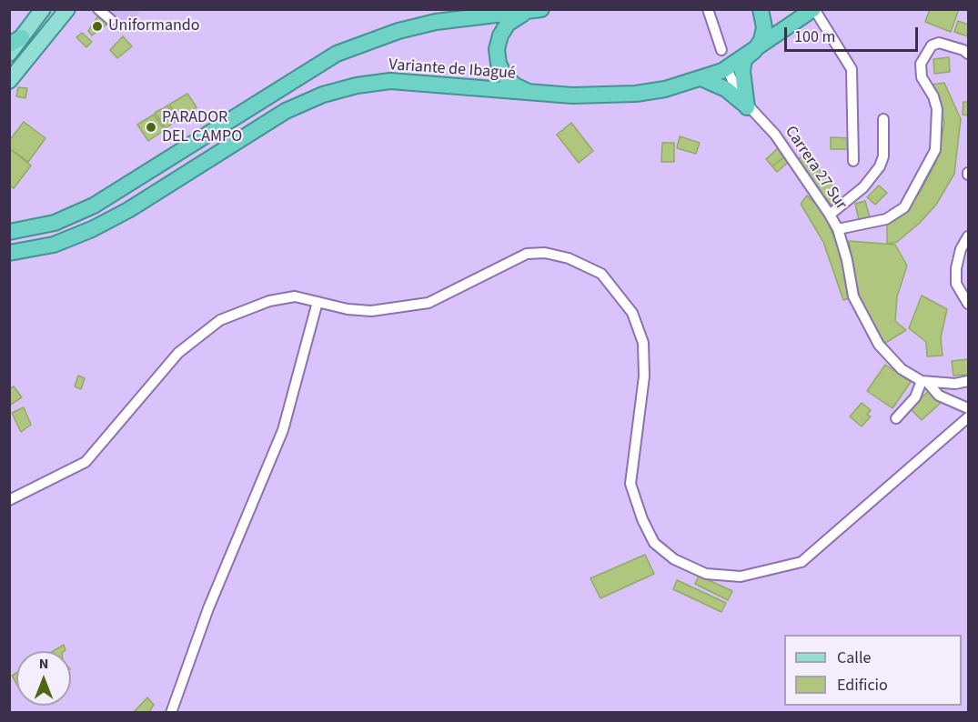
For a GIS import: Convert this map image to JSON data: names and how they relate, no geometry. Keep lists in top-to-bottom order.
{
  "streets": {
    "highway": ["Variante de Ibagué"],
    "street": ["Carrera 27 Sur"]
  },
  "places": ["Uniformando", "PARADOR DEL CAMPO"],
  "legend": ["Calle", "Edificio"],
  "scale_bar": "100 m",
  "north": "top"
}
